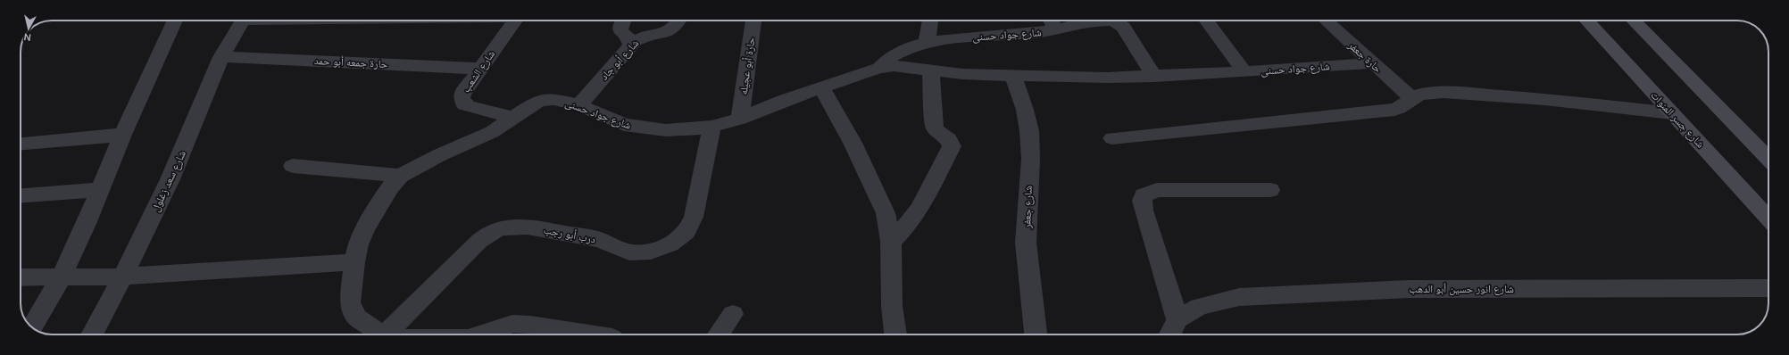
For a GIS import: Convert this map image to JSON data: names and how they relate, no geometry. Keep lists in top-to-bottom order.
{
  "streets": {
    "street": [
      "شارع جواد حسنى",
      "حارة جعفر",
      "شارع أبو جاد",
      "حارة جمعه أبو حمد",
      "حارة أبو عجيله",
      "شارع الشعب",
      "شارع جسر المنوات",
      "شارع سعد زغلول",
      "شارع جعفر",
      "درب أبو رجب",
      "شارع انور حسين أبو الدهب"
    ]
  },
  "crossings": [
    ["شارع جواد حسنى", "حارة جعفر"],
    ["شارع جواد حسنى", "شارع أبو جاد"],
    ["شارع جواد حسنى", "حارة أبو عجيله"],
    ["شارع جواد حسنى", "شارع الشعب"],
    ["شارع جواد حسنى", "شارع جعفر"],
    ["شارع جواد حسنى", "درب أبو رجب"],
    ["حارة جمعه أبو حمد", "شارع الشعب"],
    ["حارة جمعه أبو حمد", "شارع سعد زغلول"]
  ],
  "north": "bottom"
}
